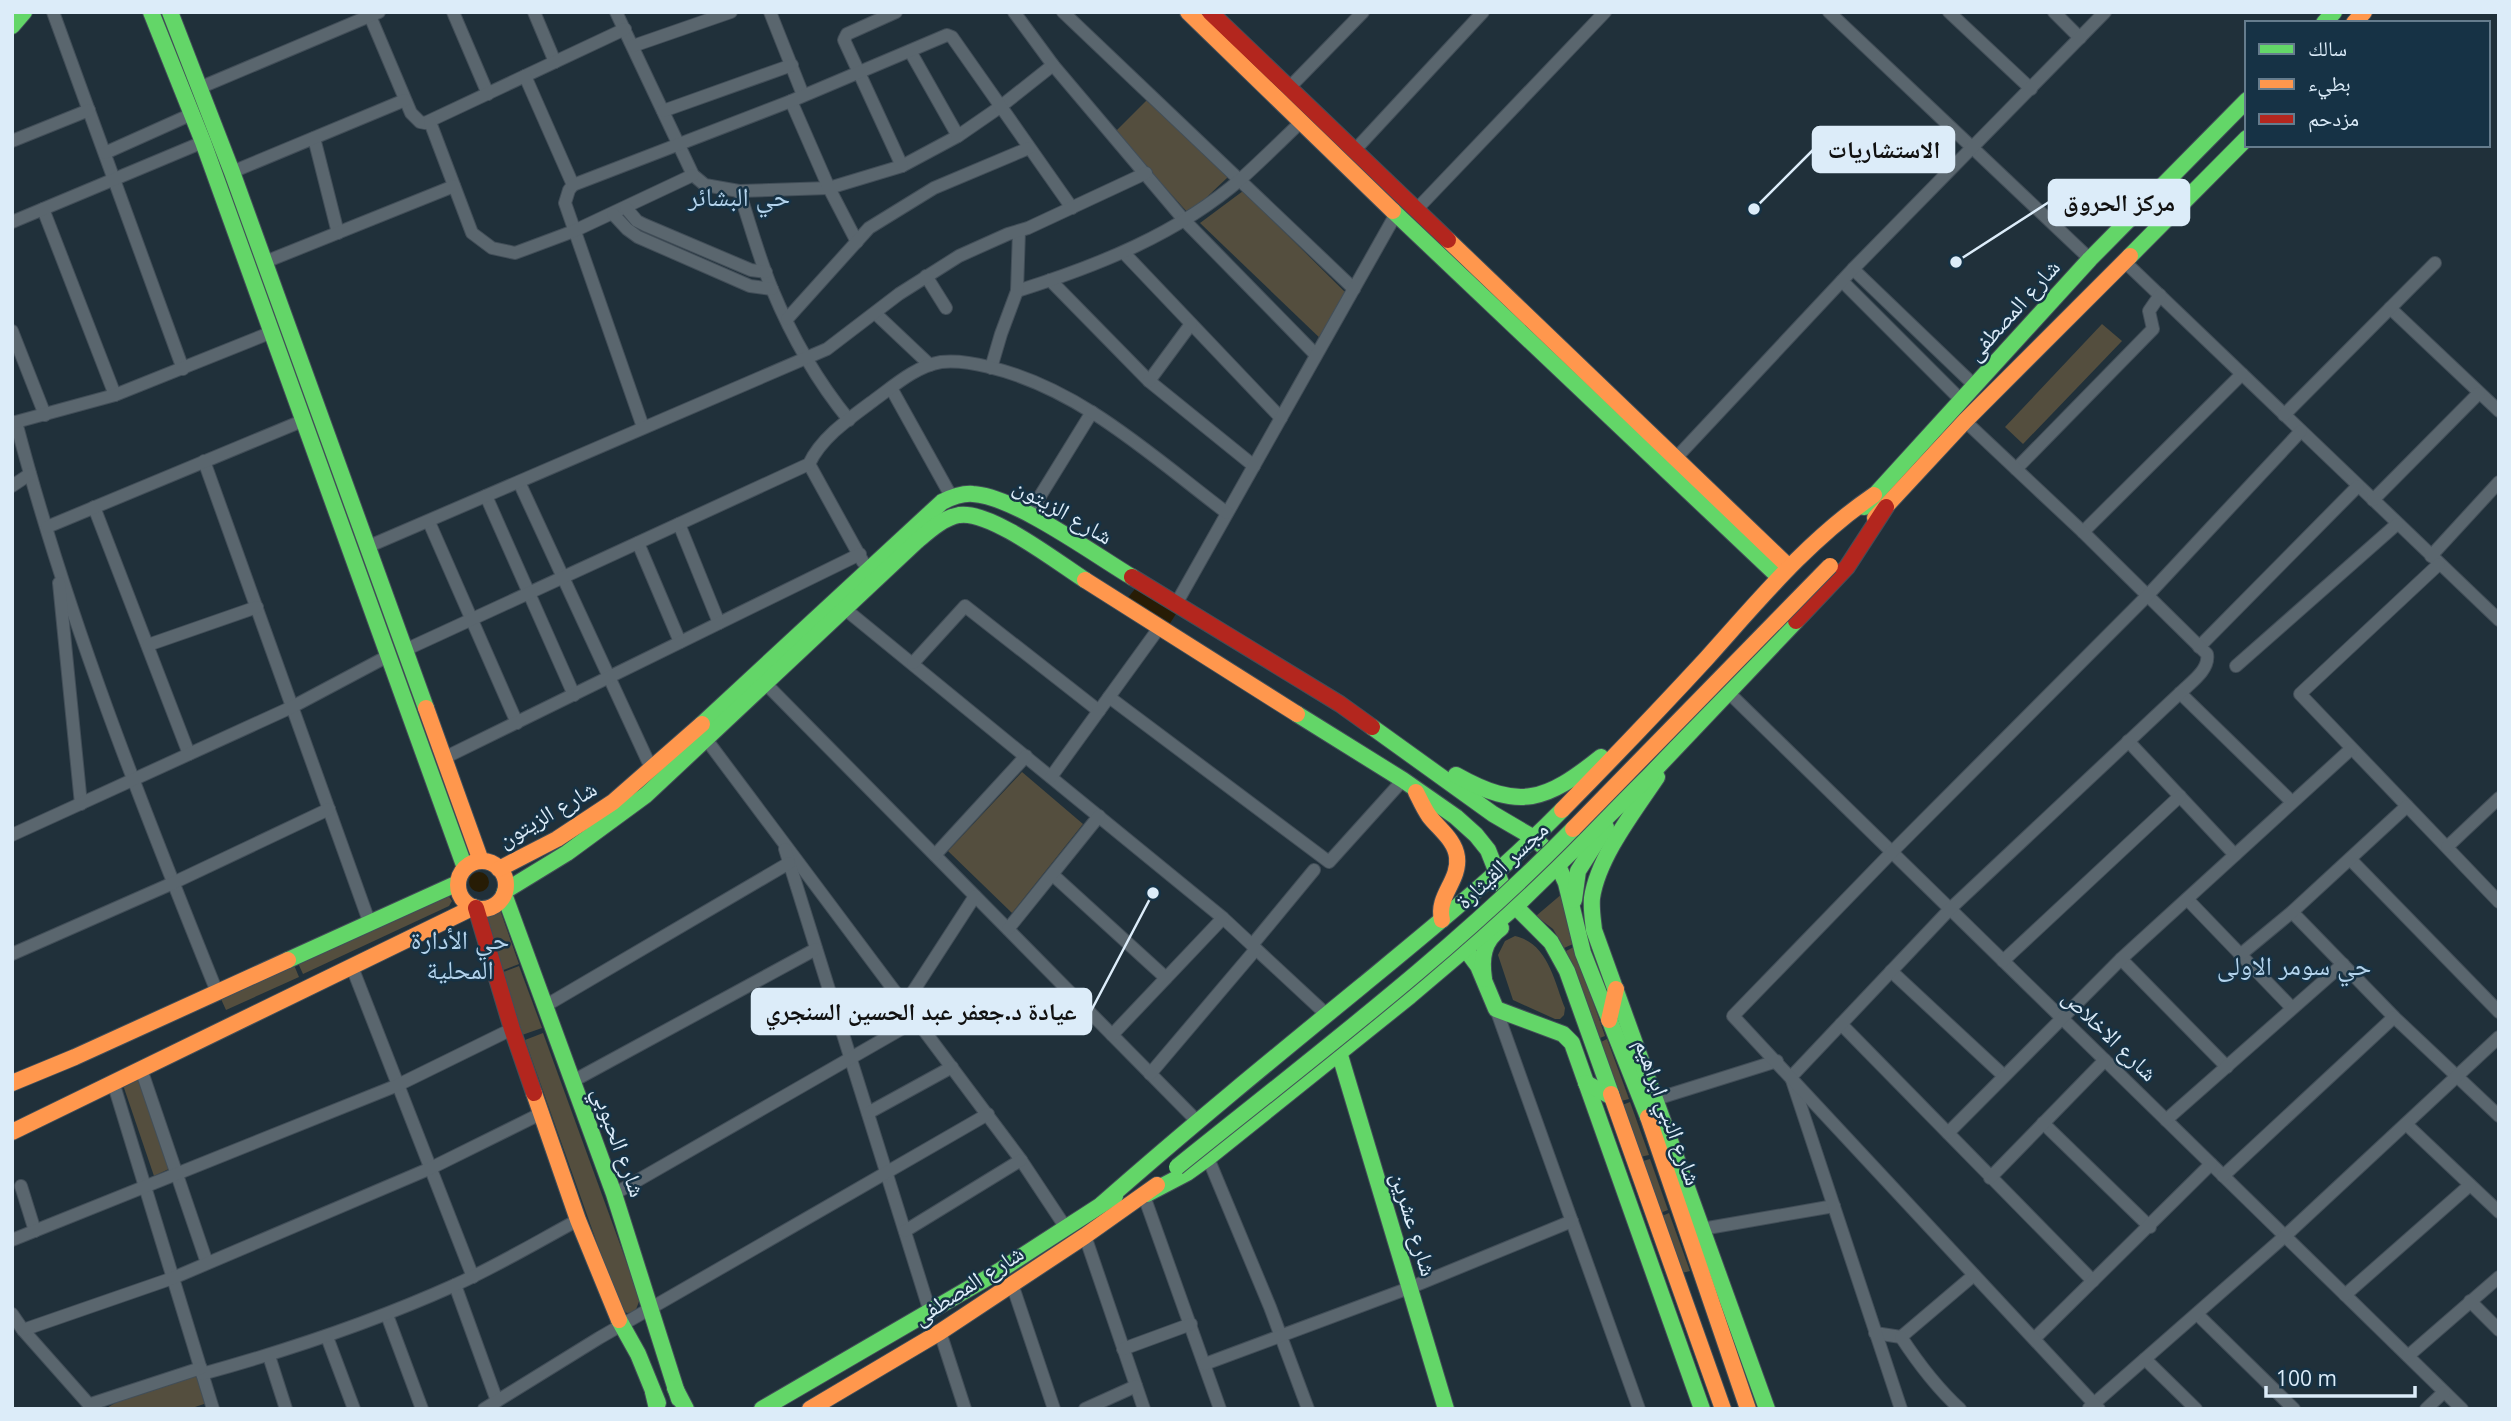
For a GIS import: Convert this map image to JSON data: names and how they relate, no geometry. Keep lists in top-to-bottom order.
{
  "streets": {
    "main road": [
      "شارع المصطفى",
      "شارع الزيتون",
      "مجسر القيثارة",
      "شارع النبي ابراهيم",
      "شارع الحبوبي",
      "شارع عشرين"
    ],
    "street": ["شارع الاخلاص"]
  },
  "crossings": [
    ["شارع المصطفى", "مجسر القيثارة"],
    ["شارع الزيتون", "شارع النبي ابراهيم"],
    ["شارع الزيتون", "شارع الحبوبي"]
  ],
  "districts": ["حي البشائر", "حي الأدارة المحلية", "حي سومر الاولى"],
  "places": ["الاستشاريات", "مركز الحروق", "عيادة د.جعفر عبد الحسين السنجري"],
  "legend": ["سالك", "بطيء", "مزدحم"],
  "scale_bar": "100 m"
}
